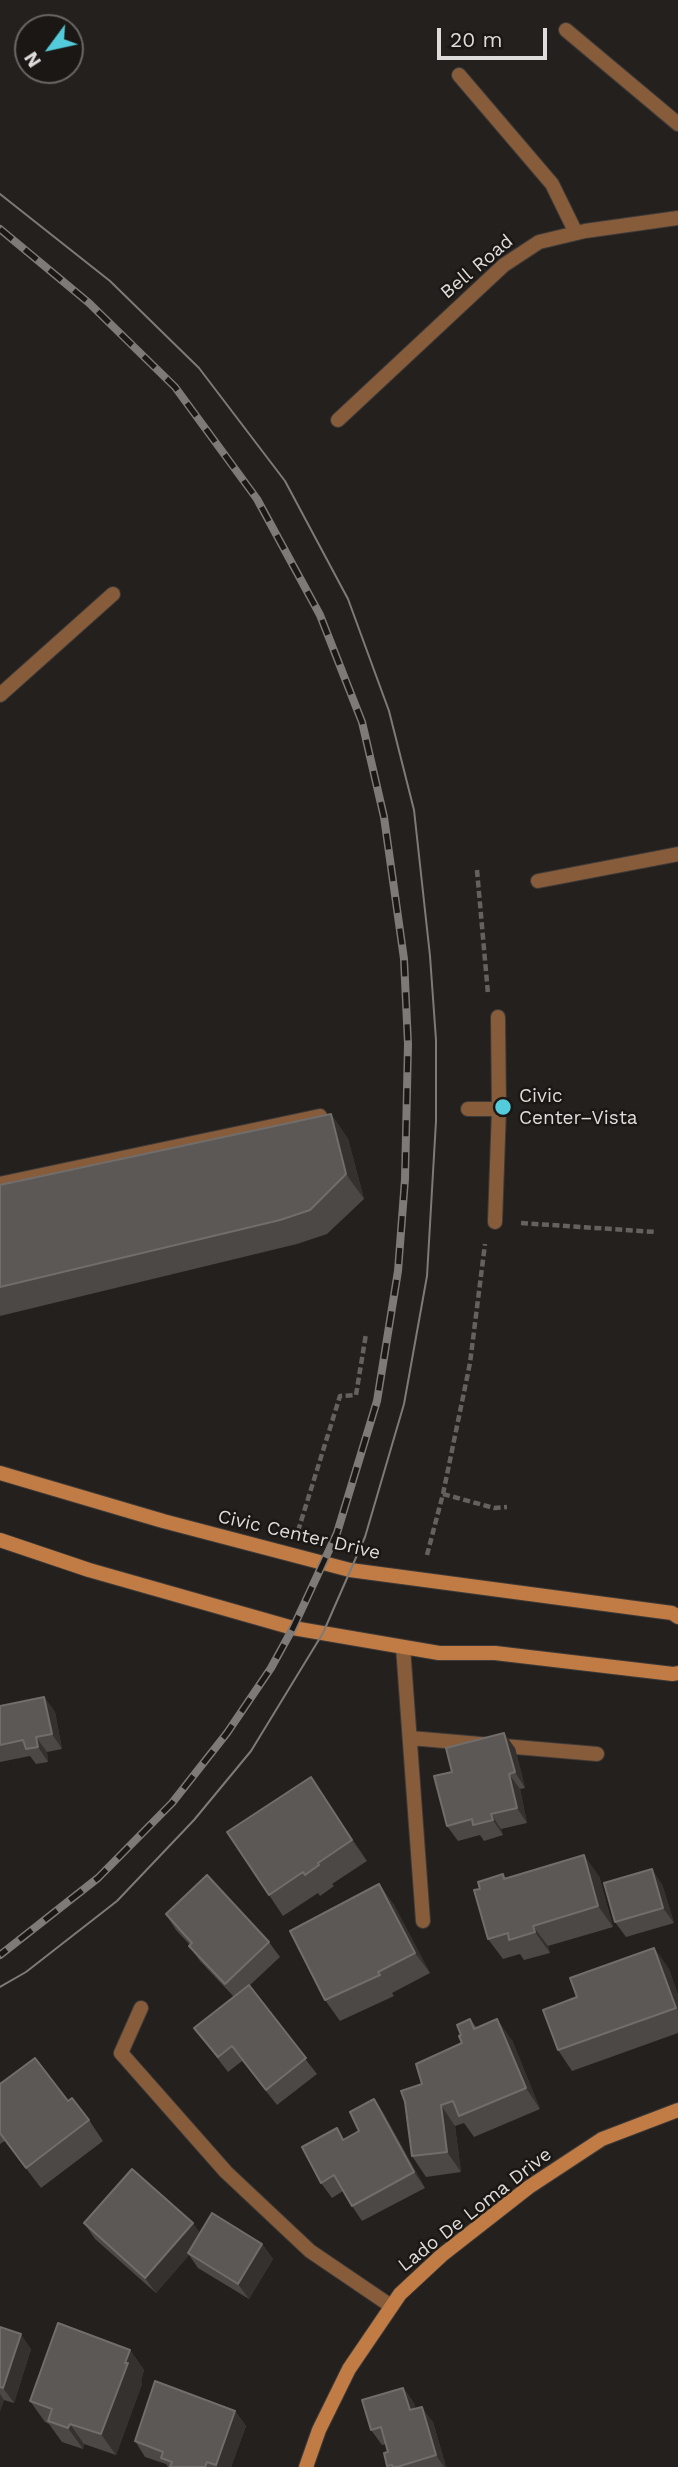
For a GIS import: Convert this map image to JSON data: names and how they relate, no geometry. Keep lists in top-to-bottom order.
{
  "streets": {
    "main road": ["Civic Center Drive", "Lado De Loma Drive"],
    "street": ["Bell Road"]
  },
  "places": ["Civic Center–Vista"],
  "scale_bar": "20 m",
  "north": "bottom left"
}
